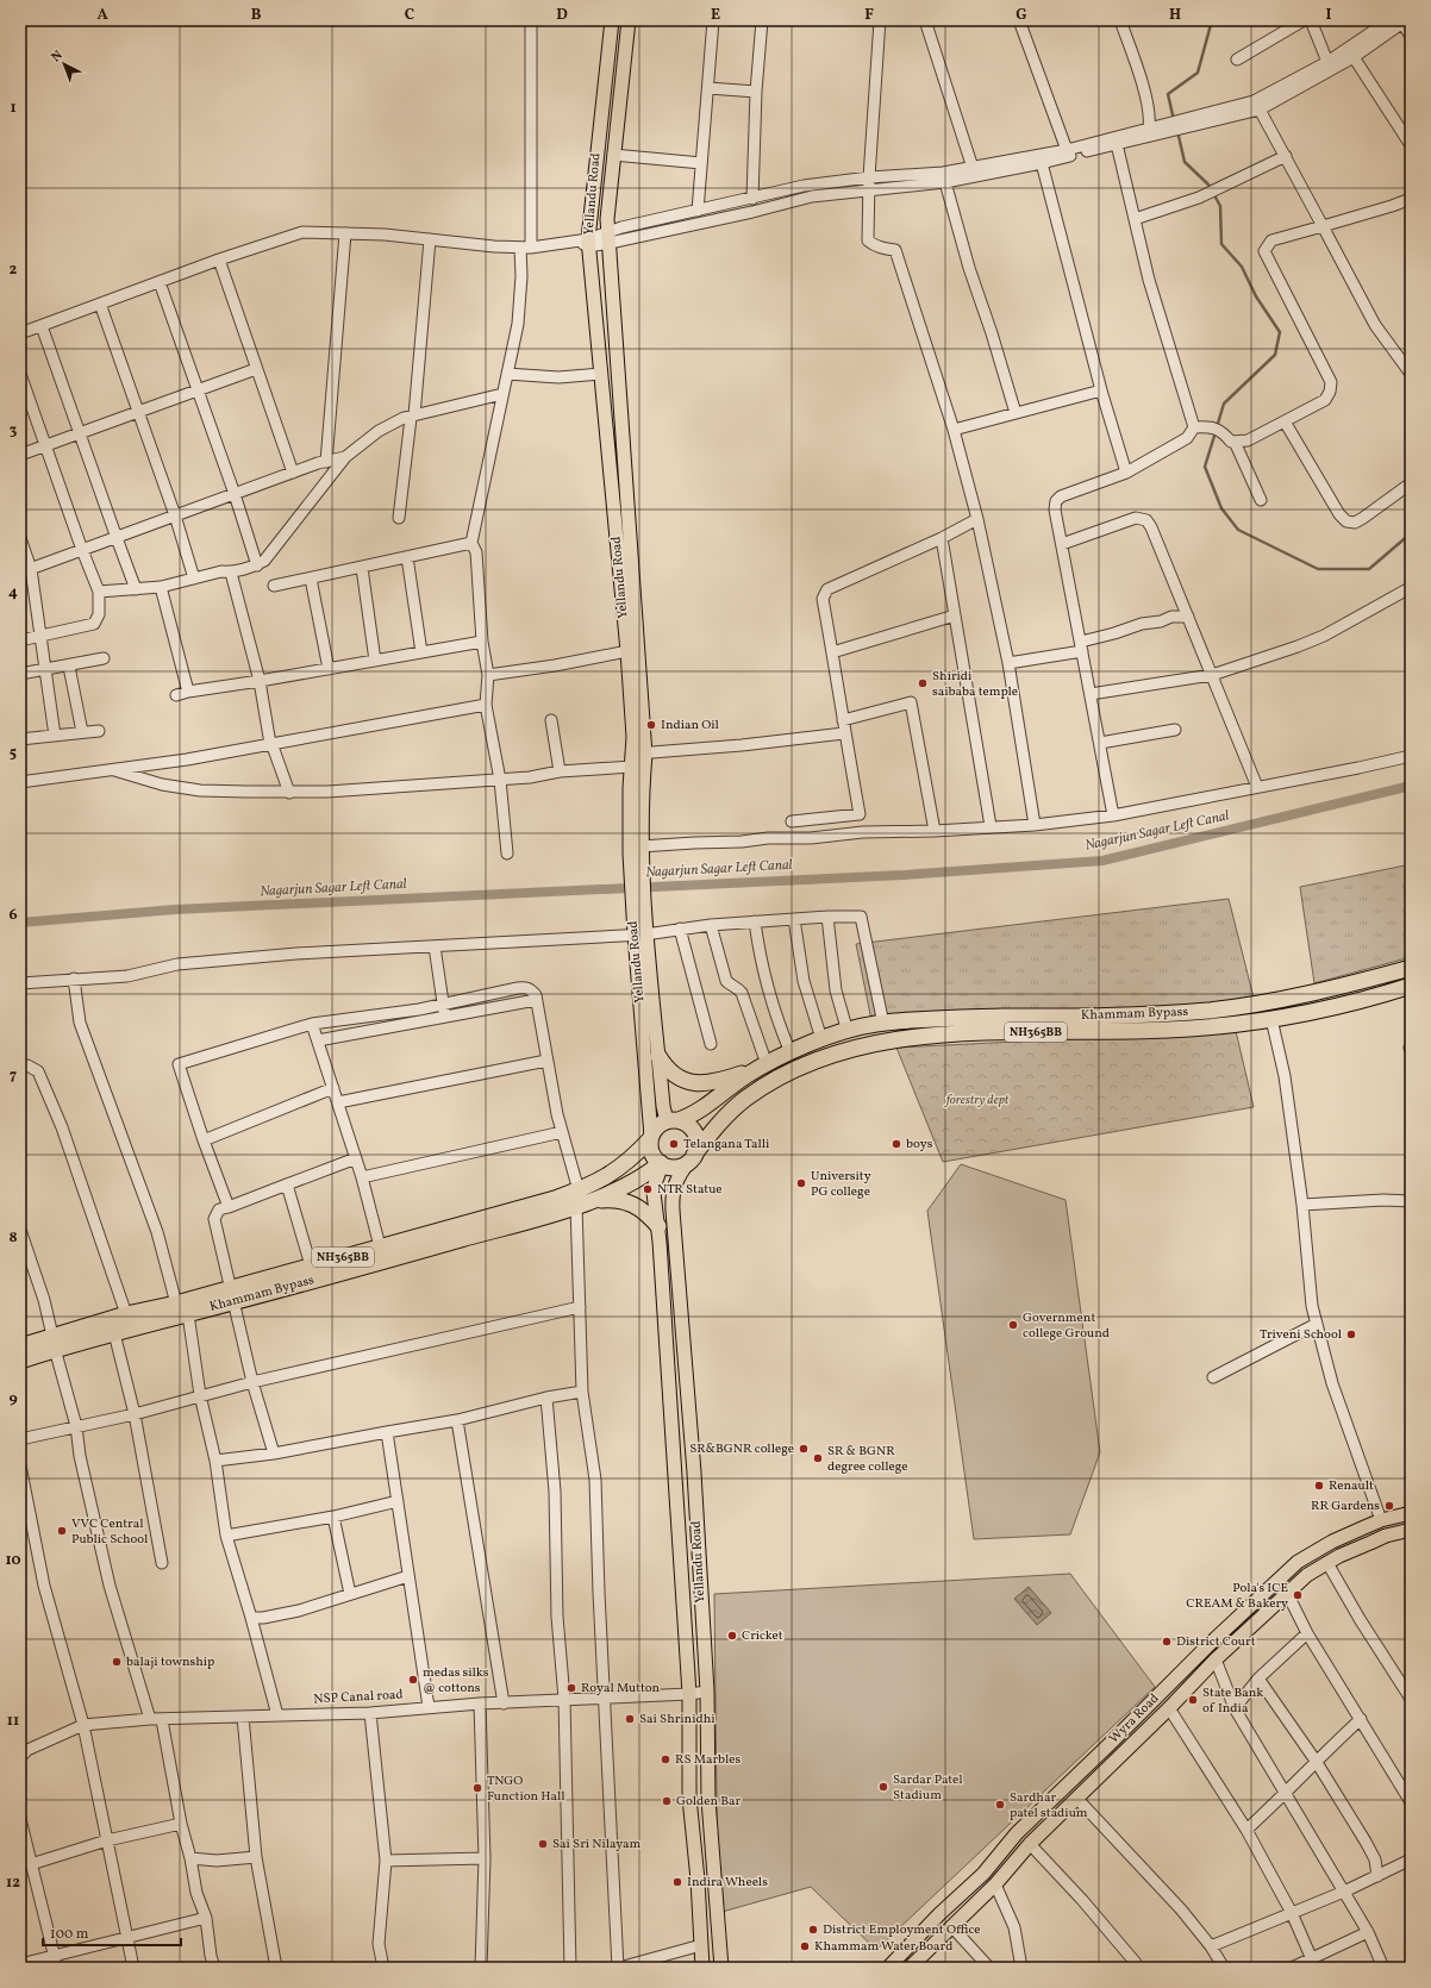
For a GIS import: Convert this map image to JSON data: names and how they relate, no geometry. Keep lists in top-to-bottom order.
{
  "streets": {
    "highway": ["Khammam Bypass", "NH365BB"],
    "main road": ["Yellandu Road", "Wyra Road"],
    "street": ["NSP Canal road"]
  },
  "crossings": [
    ["Yellandu Road", "Khammam Bypass"],
    ["Yellandu Road", "NH365BB"],
    ["Yellandu Road", "NSP Canal road"],
    ["Khammam Bypass", "NH365BB"]
  ],
  "water": ["Nagarjun Sagar Left Canal"],
  "parks": ["forestry dept"],
  "places": [
    "Shiridi saibaba temple",
    "Indian Oil",
    "Telangana Talli",
    "boys",
    "University PG college",
    "NTR Statue",
    "Government college Ground",
    "Triveni School",
    "SR&BGNR college",
    "SR & BGNR degree college",
    "Renault",
    "RR Gardens",
    "VVC Central Public School",
    "Pola's ICE CREAM & Bakery",
    "Cricket",
    "District Court",
    "balaji township",
    "medas silks @ cottons",
    "Royal Mutton",
    "State Bank of India",
    "Sai Shrinidhi",
    "RS Marbles",
    "Sardar Patel Stadium",
    "TNGO Function Hall",
    "Golden Bar",
    "Sardhar patel stadium",
    "Sai Sri Nilayam",
    "Indira Wheels",
    "District Employment Office",
    "Khammam Water Board"
  ],
  "scale_bar": "100 m",
  "north": "top left",
  "grid": {
    "columns": [
      "A",
      "B",
      "C",
      "D",
      "E",
      "F",
      "G",
      "H",
      "I"
    ],
    "rows": [
      "1",
      "2",
      "3",
      "4",
      "5",
      "6",
      "7",
      "8",
      "9",
      "10",
      "11",
      "12"
    ]
  }
}
